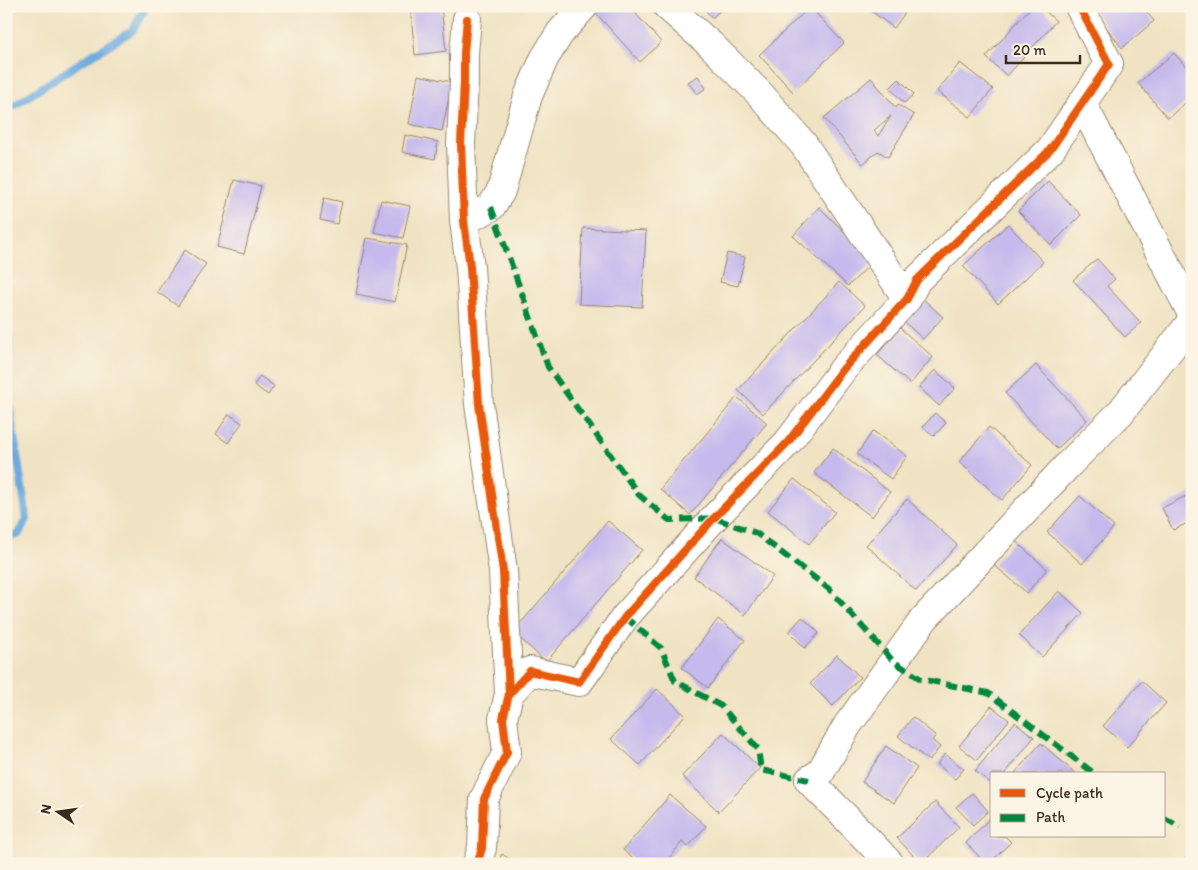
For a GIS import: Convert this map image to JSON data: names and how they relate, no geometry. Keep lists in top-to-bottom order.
{
  "legend": ["Cycle path", "Path"],
  "scale_bar": "20 m",
  "north": "left"
}
